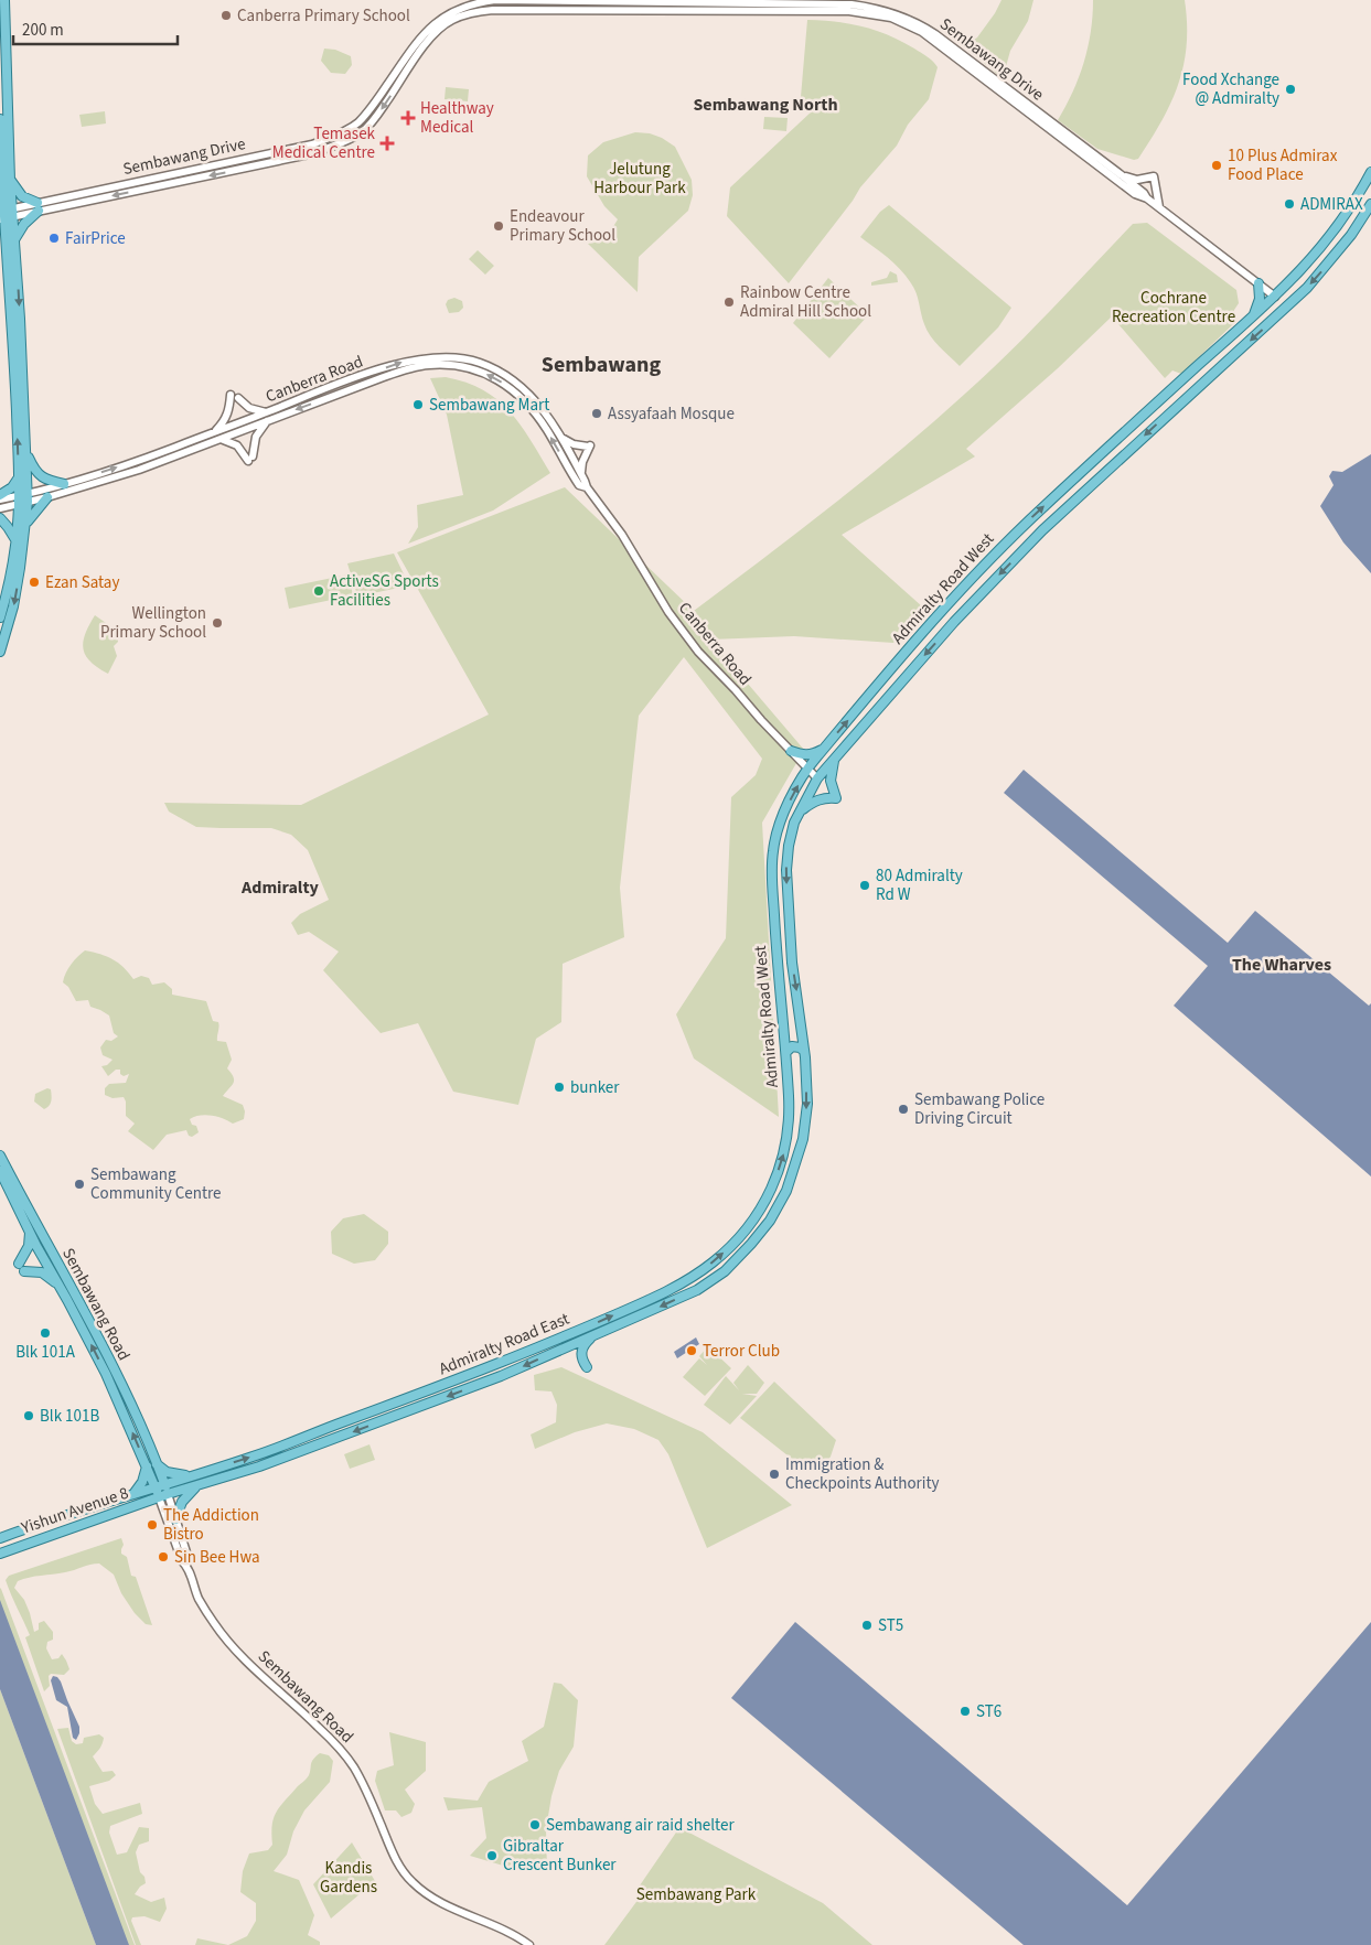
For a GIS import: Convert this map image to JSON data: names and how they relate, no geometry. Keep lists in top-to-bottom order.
{
  "streets": {
    "main road": [
      "Sembawang Drive",
      "Canberra Road",
      "Admiralty Road West",
      "Sembawang Road",
      "Admiralty Road East",
      "Yishun Avenue 8"
    ]
  },
  "crossings": [
    ["Sembawang Drive", "Admiralty Road West"],
    ["Canberra Road", "Admiralty Road West"],
    ["Admiralty Road West", "Admiralty Road East"],
    ["Sembawang Road", "Admiralty Road East"],
    ["Sembawang Road", "Yishun Avenue 8"],
    ["Admiralty Road East", "Yishun Avenue 8"]
  ],
  "districts": [
    "Sembawang North",
    "Sembawang",
    "Admiralty",
    "The Wharves"
  ],
  "parks": [
    "Jelutung Harbour Park",
    "Cochrane Recreation Centre",
    "Kandis Gardens",
    "Sembawang Park"
  ],
  "places": {
    "other": [
      "Canberra Primary School",
      "Food Xchange @ Admiralty",
      "10 Plus Admirax Food Place",
      "ADMIRAX",
      "Endeavour Primary School",
      "FairPrice",
      "Rainbow Centre Admiral Hill School",
      "Sembawang Mart",
      "Assyafaah Mosque",
      "Ezan Satay",
      "ActiveSG Sports Facilities",
      "Wellington Primary School",
      "80 Admiralty Rd W",
      "bunker",
      "Sembawang Police Driving Circuit",
      "Sembawang Community Centre",
      "Blk 101A",
      "Terror Club",
      "Blk 101B",
      "Immigration & Checkpoints Authority",
      "The Addiction Bistro",
      "Sin Bee Hwa",
      "ST5",
      "ST6",
      "Sembawang air raid shelter",
      "Gibraltar Crescent Bunker"
    ],
    "health": ["Healthway Medical", "Temasek Medical Centre"]
  },
  "scale_bar": "200 m"
}
